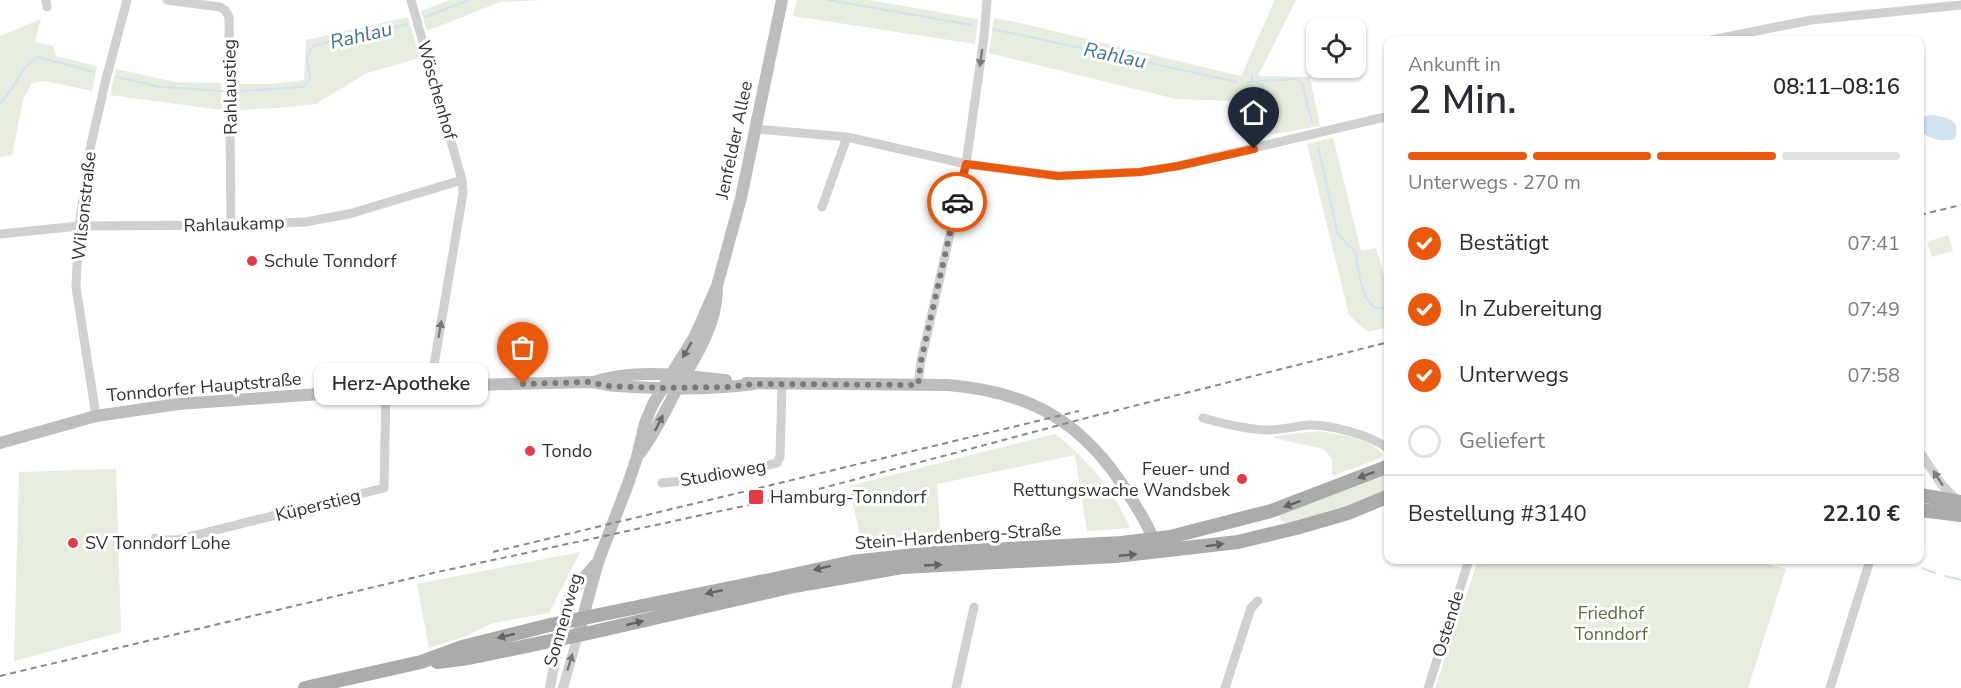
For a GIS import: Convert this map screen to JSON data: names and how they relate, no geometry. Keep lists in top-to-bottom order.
{
  "streets": {
    "main road": [
      "Jenfelder Allee",
      "Tonndorfer Hauptstraße",
      "Stein-Hardenberg-Straße",
      "Sonnenweg"
    ],
    "street": [
      "Rahlaustieg",
      "Wöschenhof",
      "Wilsonstraße",
      "Rahlaukamp",
      "Studioweg",
      "Küperstieg",
      "Ostende"
    ]
  },
  "crossings": [
    ["Rahlaustieg", "Rahlaukamp"],
    ["Wöschenhof", "Rahlaukamp"],
    ["Wöschenhof", "Tonndorfer Hauptstraße"],
    ["Jenfelder Allee", "Tonndorfer Hauptstraße"],
    ["Jenfelder Allee", "Sonnenweg"],
    ["Wilsonstraße", "Rahlaukamp"],
    ["Wilsonstraße", "Tonndorfer Hauptstraße"],
    ["Tonndorfer Hauptstraße", "Studioweg"],
    ["Tonndorfer Hauptstraße", "Küperstieg"],
    ["Tonndorfer Hauptstraße", "Stein-Hardenberg-Straße"],
    ["Tonndorfer Hauptstraße", "Sonnenweg"],
    ["Stein-Hardenberg-Straße", "Sonnenweg"]
  ],
  "one_way": ["Wöschenhof"],
  "water": ["Rahlau"],
  "parks": ["Friedhof Tonndorf"],
  "places": {
    "other": [
      "Schule Tonndorf",
      "Herz-Apotheke",
      "Tondo",
      "Feuer- und Rettungswache Wandsbek",
      "SV Tonndorf Lohe"
    ],
    "transit": ["Hamburg-Tonndorf"]
  },
  "page": {
    "heading": ["2 Min.", "Ankunft in", "08:11–08:16"],
    "panel": ["Bestellung #3140", "22.10 €"],
    "bar": "Unterwegs · 270 m",
    "list": [
      ["Bestätigt", "07:41"],
      ["In Zubereitung", "07:49"],
      ["Unterwegs", "07:58"],
      "Geliefert"
    ],
    "bubble": "Herz-Apotheke"
  }
}
